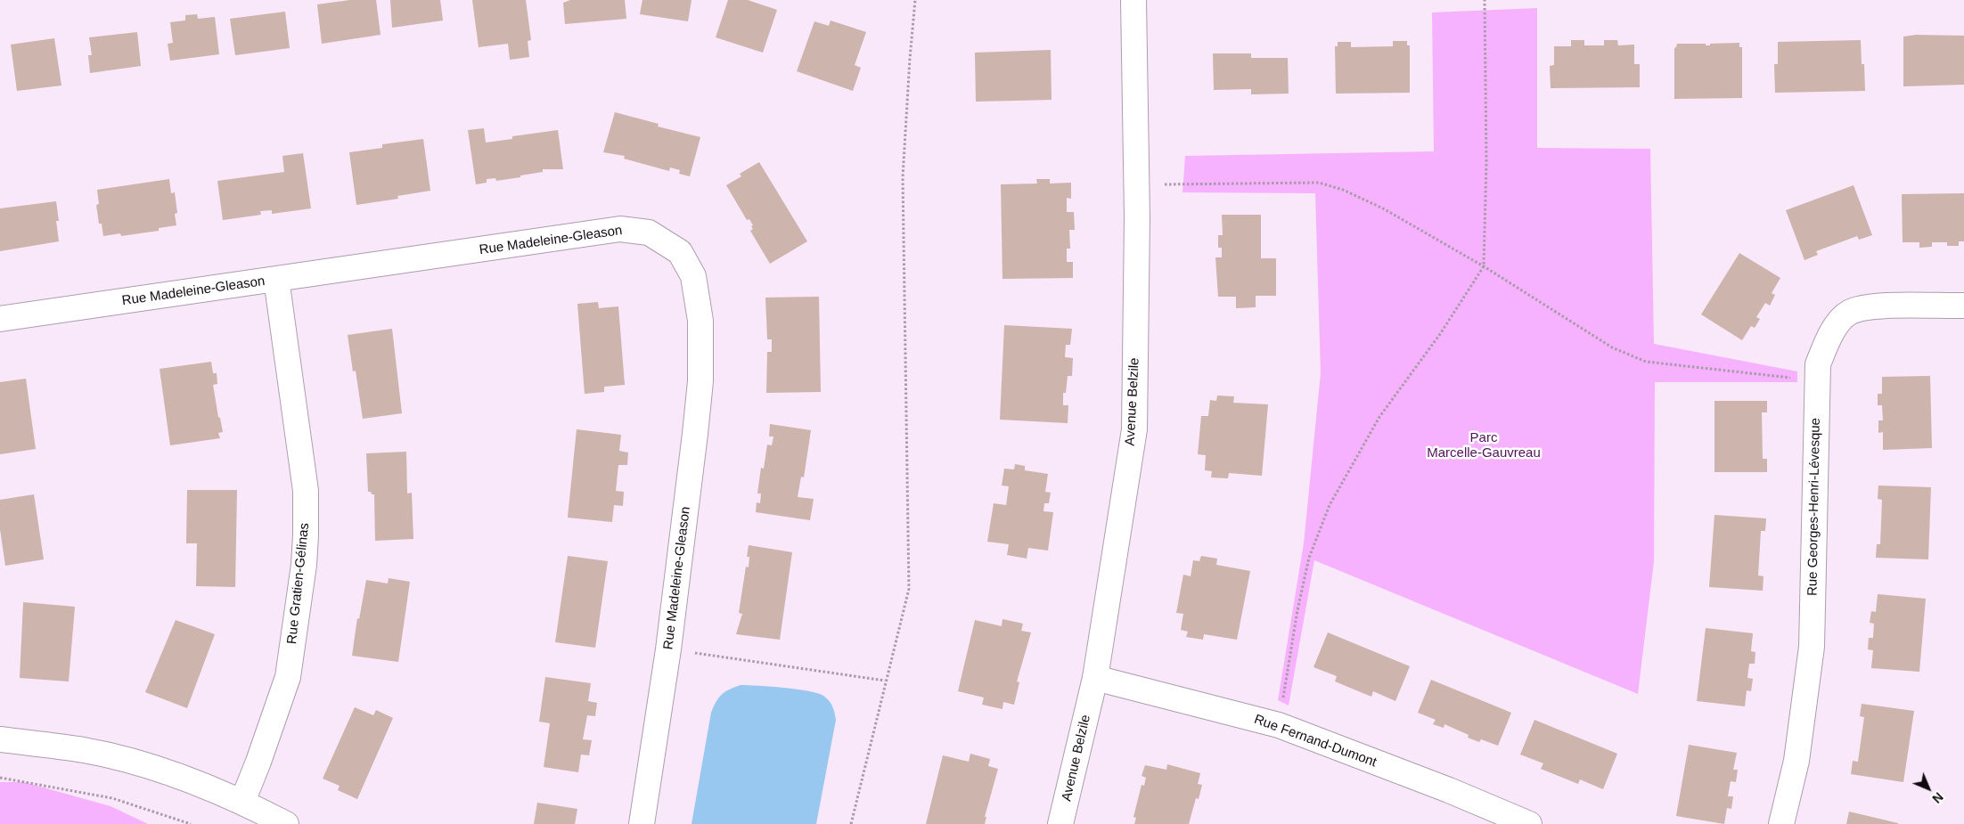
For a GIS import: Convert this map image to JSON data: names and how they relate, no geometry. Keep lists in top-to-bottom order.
{
  "streets": {
    "street": [
      "Rue Madeleine-Gleason",
      "Avenue Belzile",
      "Rue Georges-Henri-Lévesque",
      "Rue Gratien-Gélinas",
      "Rue Fernand-Dumont"
    ]
  },
  "crossings": [
    ["Rue Madeleine-Gleason", "Rue Gratien-Gélinas"],
    ["Avenue Belzile", "Rue Fernand-Dumont"]
  ],
  "parks": ["Parc Marcelle-Gauvreau"],
  "north": "bottom right"
}
